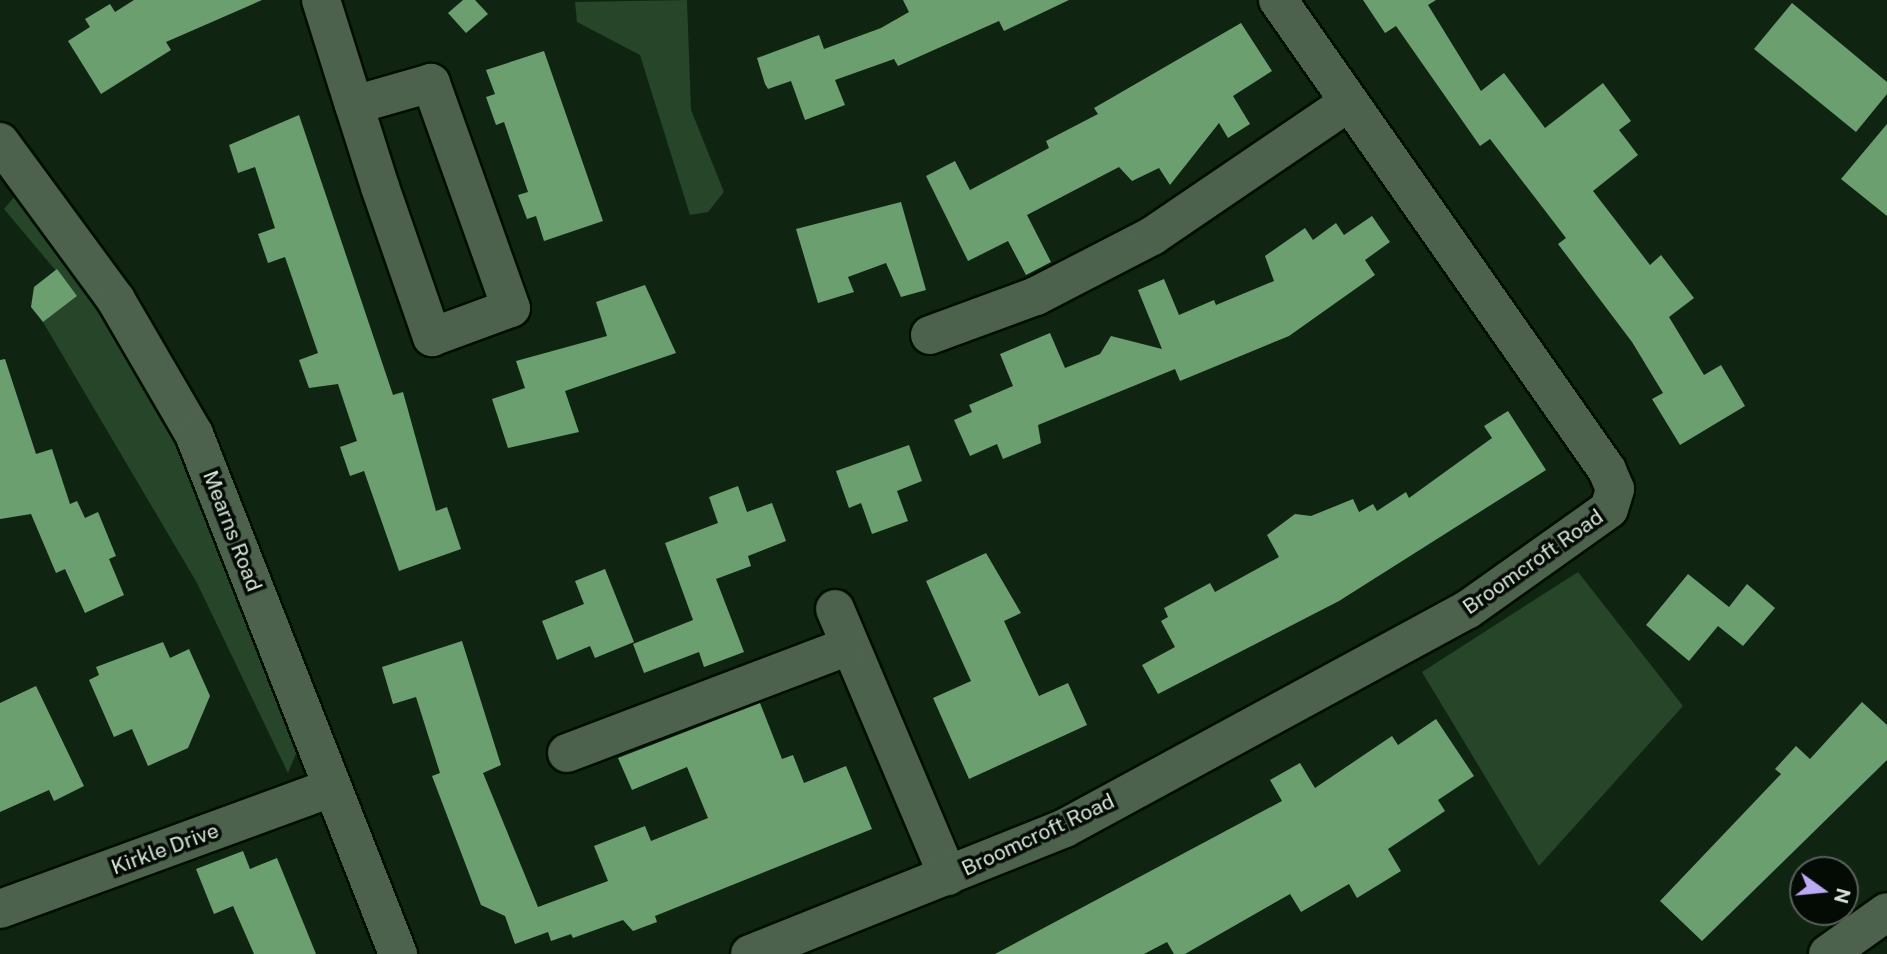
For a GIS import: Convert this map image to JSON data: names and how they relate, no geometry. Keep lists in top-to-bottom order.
{
  "streets": {
    "street": ["Mearns Road", "Broomcroft Road", "Kirkle Drive"]
  },
  "crossings": [
    ["Mearns Road", "Kirkle Drive"]
  ],
  "north": "right"
}
